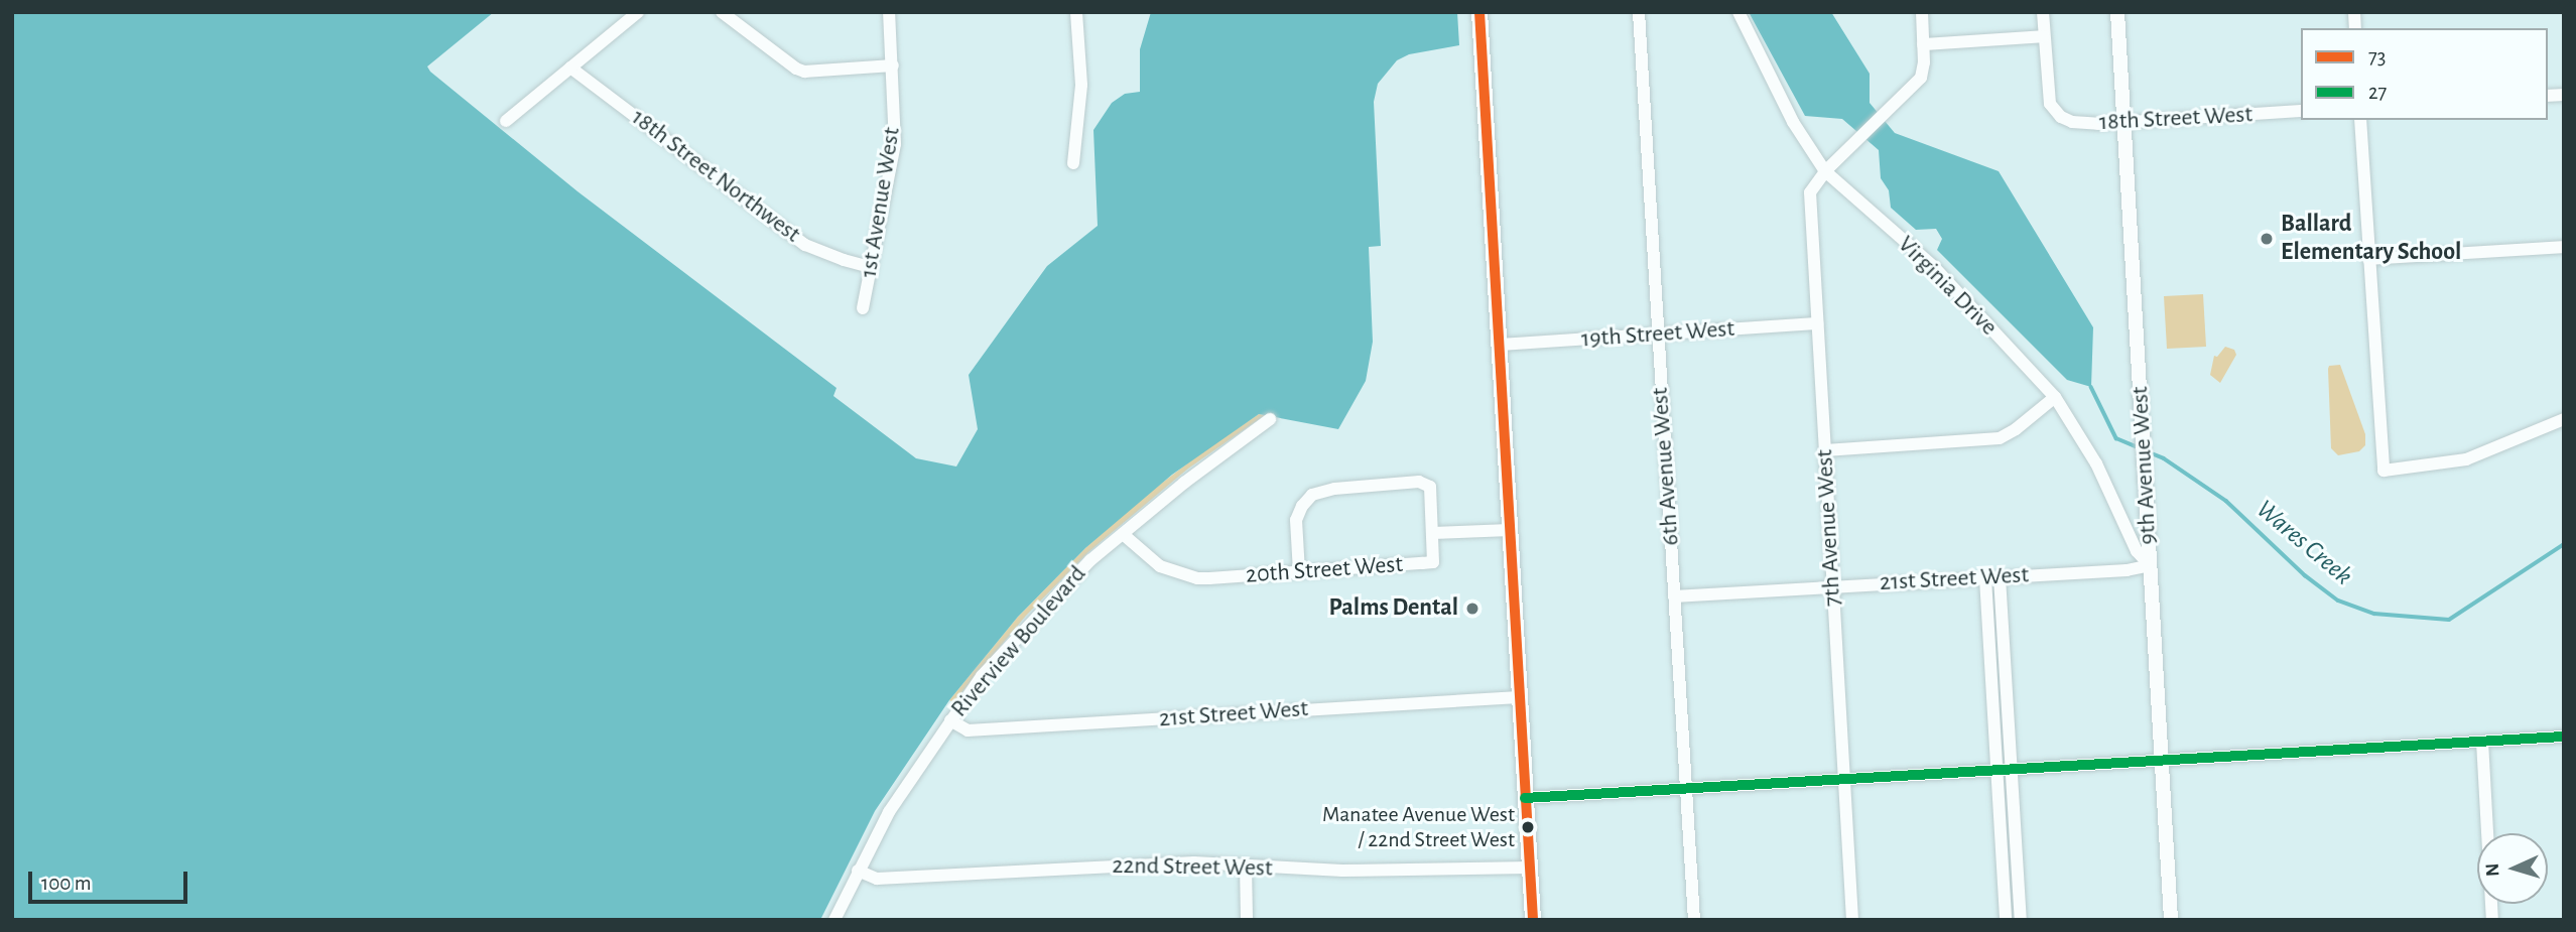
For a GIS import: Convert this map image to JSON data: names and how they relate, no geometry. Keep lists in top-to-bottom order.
{
  "streets": {
    "street": [
      "18th Street West",
      "18th Street Northwest",
      "1st Avenue West",
      "Virginia Drive",
      "19th Street West",
      "9th Avenue West",
      "6th Avenue West",
      "7th Avenue West",
      "20th Street West",
      "21st Street West",
      "Riverview Boulevard",
      "22nd Street West"
    ]
  },
  "crossings": [
    ["18th Street West", "9th Avenue West"],
    ["18th Street Northwest", "1st Avenue West"],
    ["Virginia Drive", "9th Avenue West"],
    ["Virginia Drive", "7th Avenue West"],
    ["Virginia Drive", "21st Street West"],
    ["19th Street West", "6th Avenue West"],
    ["19th Street West", "7th Avenue West"],
    ["9th Avenue West", "21st Street West"],
    ["6th Avenue West", "21st Street West"],
    ["7th Avenue West", "21st Street West"],
    ["20th Street West", "Riverview Boulevard"],
    ["21st Street West", "Riverview Boulevard"],
    ["Riverview Boulevard", "22nd Street West"]
  ],
  "water": ["Wares Creek"],
  "places": ["Ballard Elementary School", "Palms Dental", "Manatee Avenue West / 22nd Street West"],
  "lines": ["transit line 73", "transit line 27"],
  "legend": ["73", "27"],
  "scale_bar": "100 m",
  "north": "left"
}
